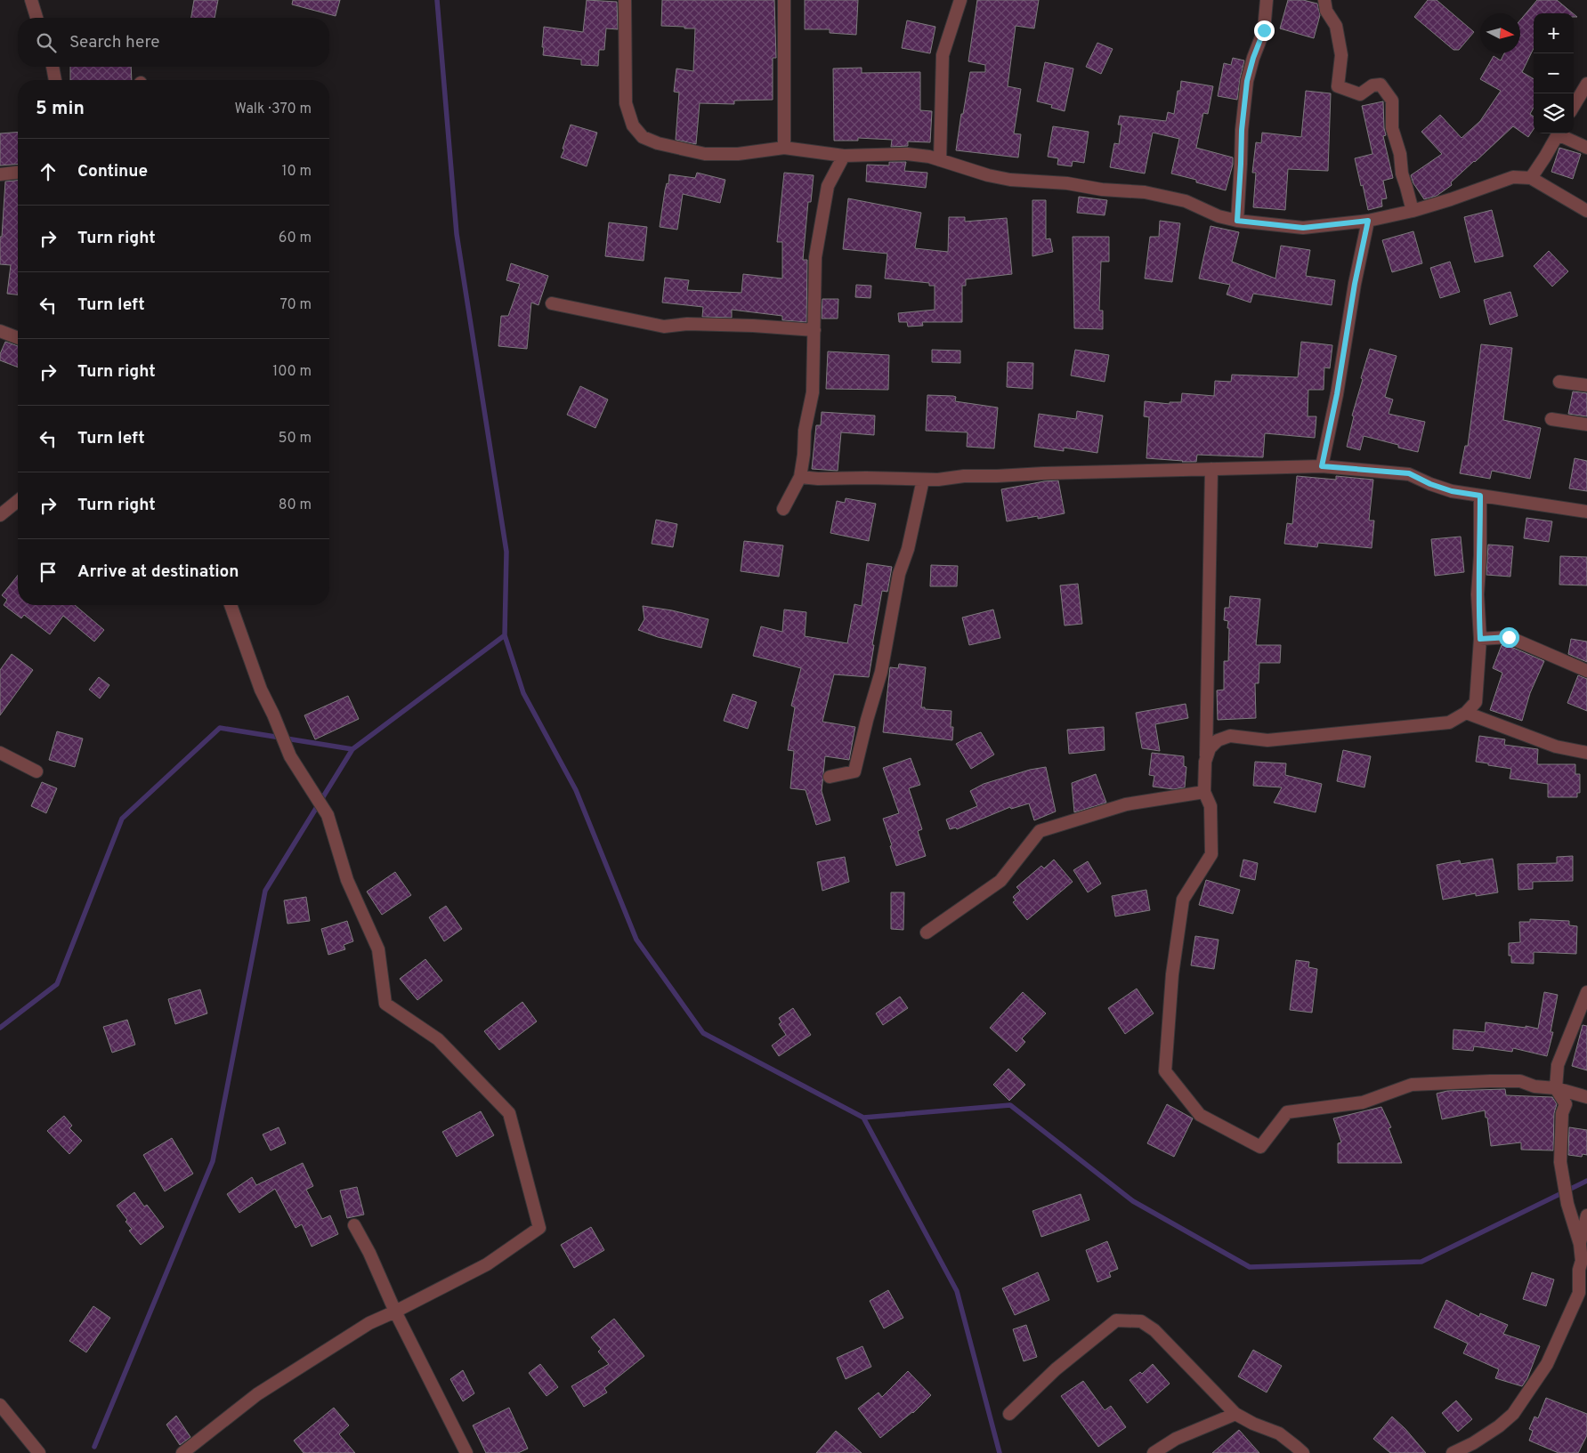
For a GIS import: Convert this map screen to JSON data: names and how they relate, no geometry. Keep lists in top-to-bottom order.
{
  "north": "right",
  "page": {
    "map_buttons": ["+", "−"],
    "search": "Search here",
    "heading": ["5 min", "Walk · 370 m"],
    "list": [
      ["Continue", "10 m"],
      ["Turn right", "60 m"],
      ["Turn left", "70 m"],
      ["Turn right", "100 m"],
      ["Turn left", "50 m"],
      ["Turn right", "80 m"],
      "Arrive at destination"
    ]
  }
}
